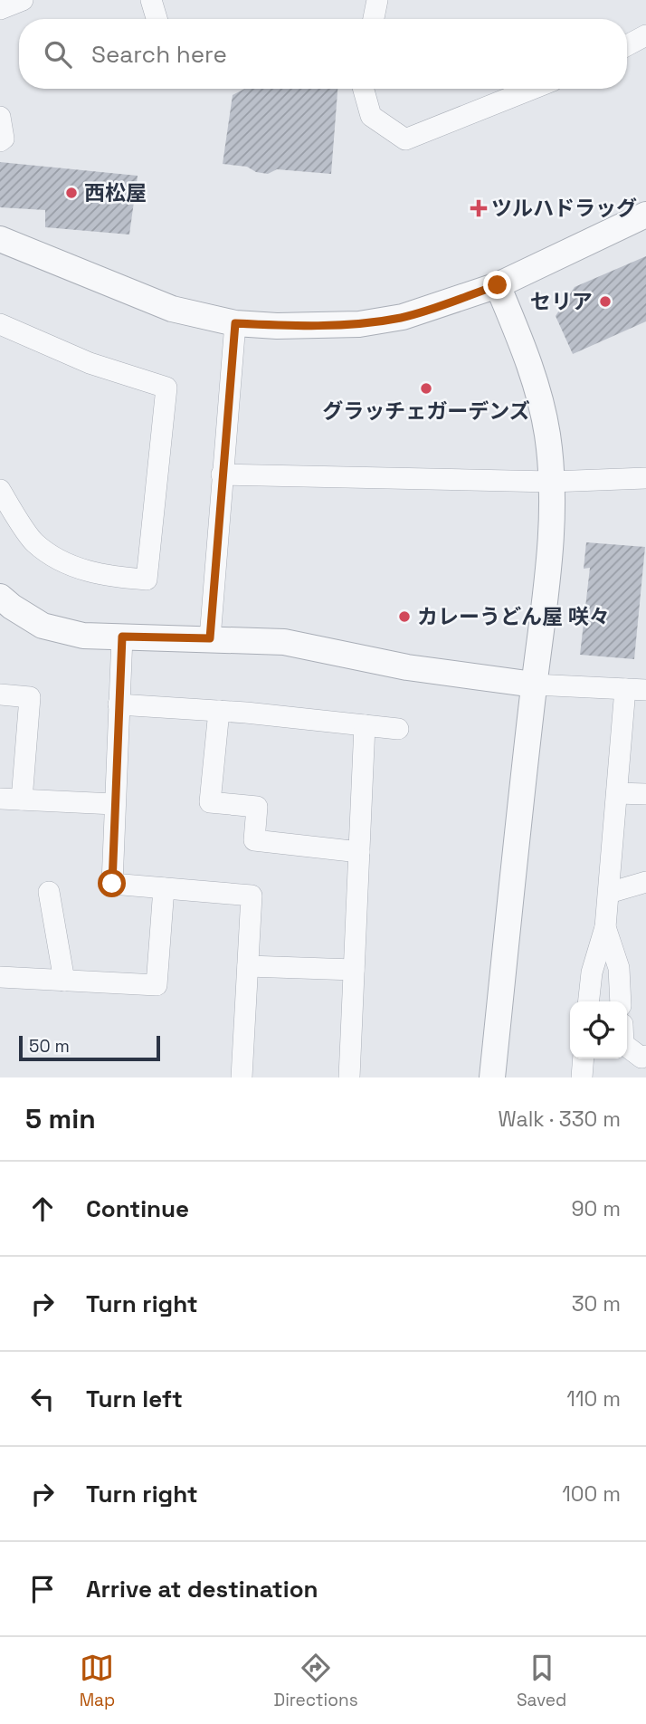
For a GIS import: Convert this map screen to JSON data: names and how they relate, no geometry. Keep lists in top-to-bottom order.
{
  "places": {
    "other": [
      "西松屋",
      "セリア",
      "グラッチェガーデンズ",
      "カレーうどん屋 咲々"
    ],
    "health": ["ツルハドラッグ"]
  },
  "scale_bar": "50 m",
  "page": {
    "search": "Search here",
    "scale": "50 m",
    "heading": ["5 min", "Walk · 330 m"],
    "list": [
      ["Continue", "90 m"],
      ["Turn right", "30 m"],
      ["Turn left", "110 m"],
      ["Turn right", "100 m"],
      "Arrive at destination"
    ],
    "nav": ["Map", "Directions", "Saved"]
  }
}
